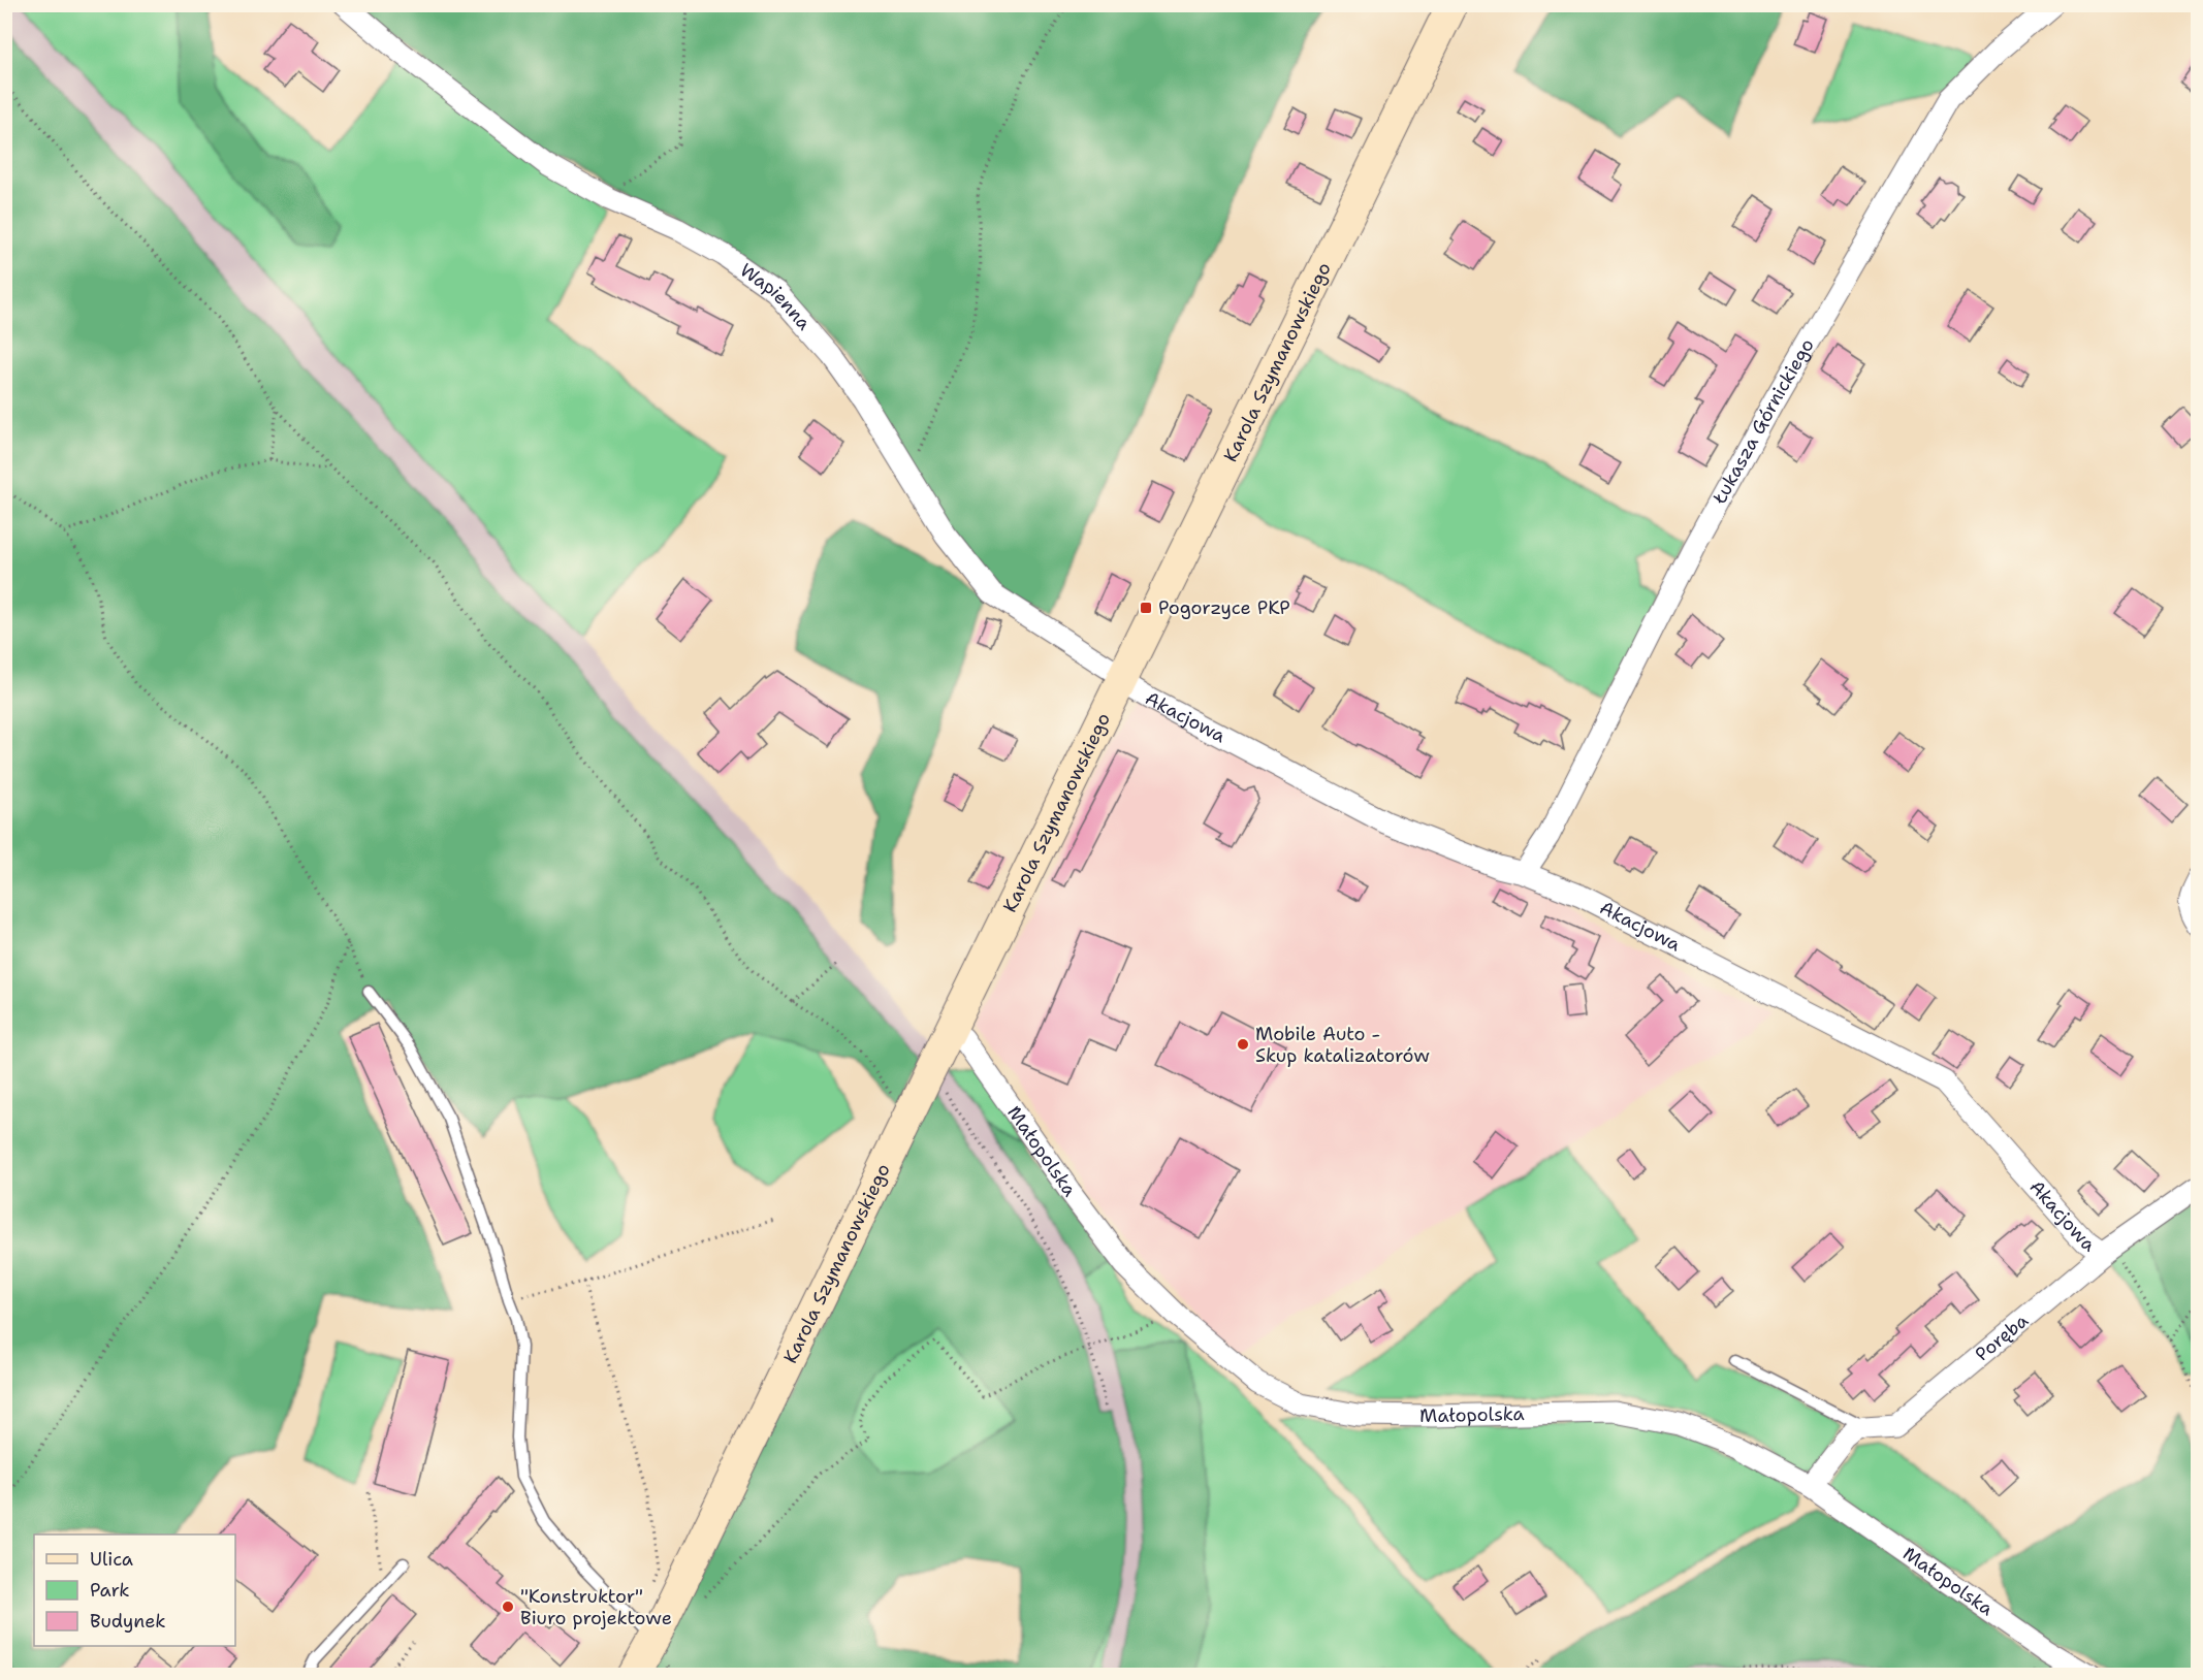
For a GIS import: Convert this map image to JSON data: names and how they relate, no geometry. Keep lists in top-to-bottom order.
{
  "streets": {
    "street": [
      "Wapienna",
      "Karola Szymanowskiego",
      "Łukasza Górnickiego",
      "Akacjowa",
      "Małopolska",
      "Poręba"
    ]
  },
  "crossings": [
    ["Wapienna", "Karola Szymanowskiego"],
    ["Wapienna", "Akacjowa"],
    ["Karola Szymanowskiego", "Akacjowa"],
    ["Karola Szymanowskiego", "Małopolska"],
    ["Łukasza Górnickiego", "Akacjowa"],
    ["Akacjowa", "Poręba"]
  ],
  "places": {
    "transit": ["Pogorzyce PKP"],
    "other": ["Mobile Auto - Skup katalizatorów", "\"Konstruktor\" Biuro projektowe"]
  },
  "legend": ["Ulica", "Park", "Budynek"]
}
